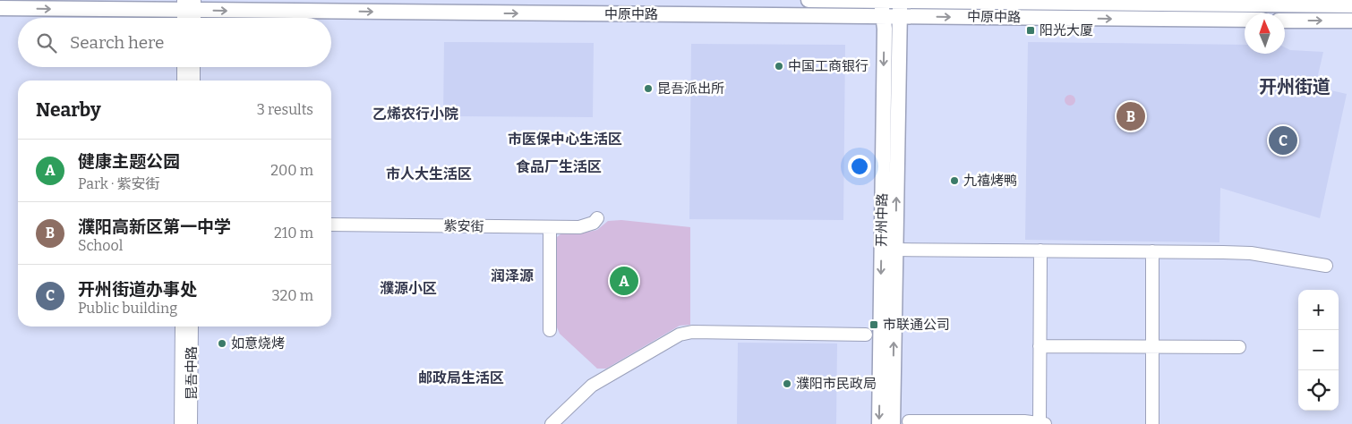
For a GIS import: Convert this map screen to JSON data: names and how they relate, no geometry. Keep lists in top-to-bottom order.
{
  "streets": {
    "main road": ["中原中路", "开州中路"],
    "street": ["紫安街", "昆吾中路"]
  },
  "crossings": [
    ["中原中路", "开州中路"]
  ],
  "districts": [
    "开州街道",
    "乙烯农行小院",
    "市医保中心生活区",
    "食品厂生活区",
    "市人大生活区",
    "润泽源",
    "濮源小区",
    "邮政局生活区"
  ],
  "places": {
    "transit": ["阳光大厦", "市联通公司"],
    "other": [
      "中国工商银行",
      "昆吾派出所",
      "九禧烤鸭",
      "如意烧烤",
      "濮阳市民政局"
    ]
  },
  "north": "top",
  "page": {
    "search": "Search here",
    "heading": ["Nearby", "3 results"],
    "pins": ["B", "C", "A"],
    "list": [
      {
        "mark": "A",
        "name": "健康主题公园",
        "note": "Park · 紫安街",
        "value": "200 m"
      },
      {
        "mark": "B",
        "name": "濮阳高新区第一中学",
        "note": "School",
        "value": "210 m"
      },
      {
        "mark": "C",
        "name": "开州街道办事处",
        "note": "Public building",
        "value": "320 m"
      }
    ],
    "map_buttons": ["+", "−"]
  }
}
